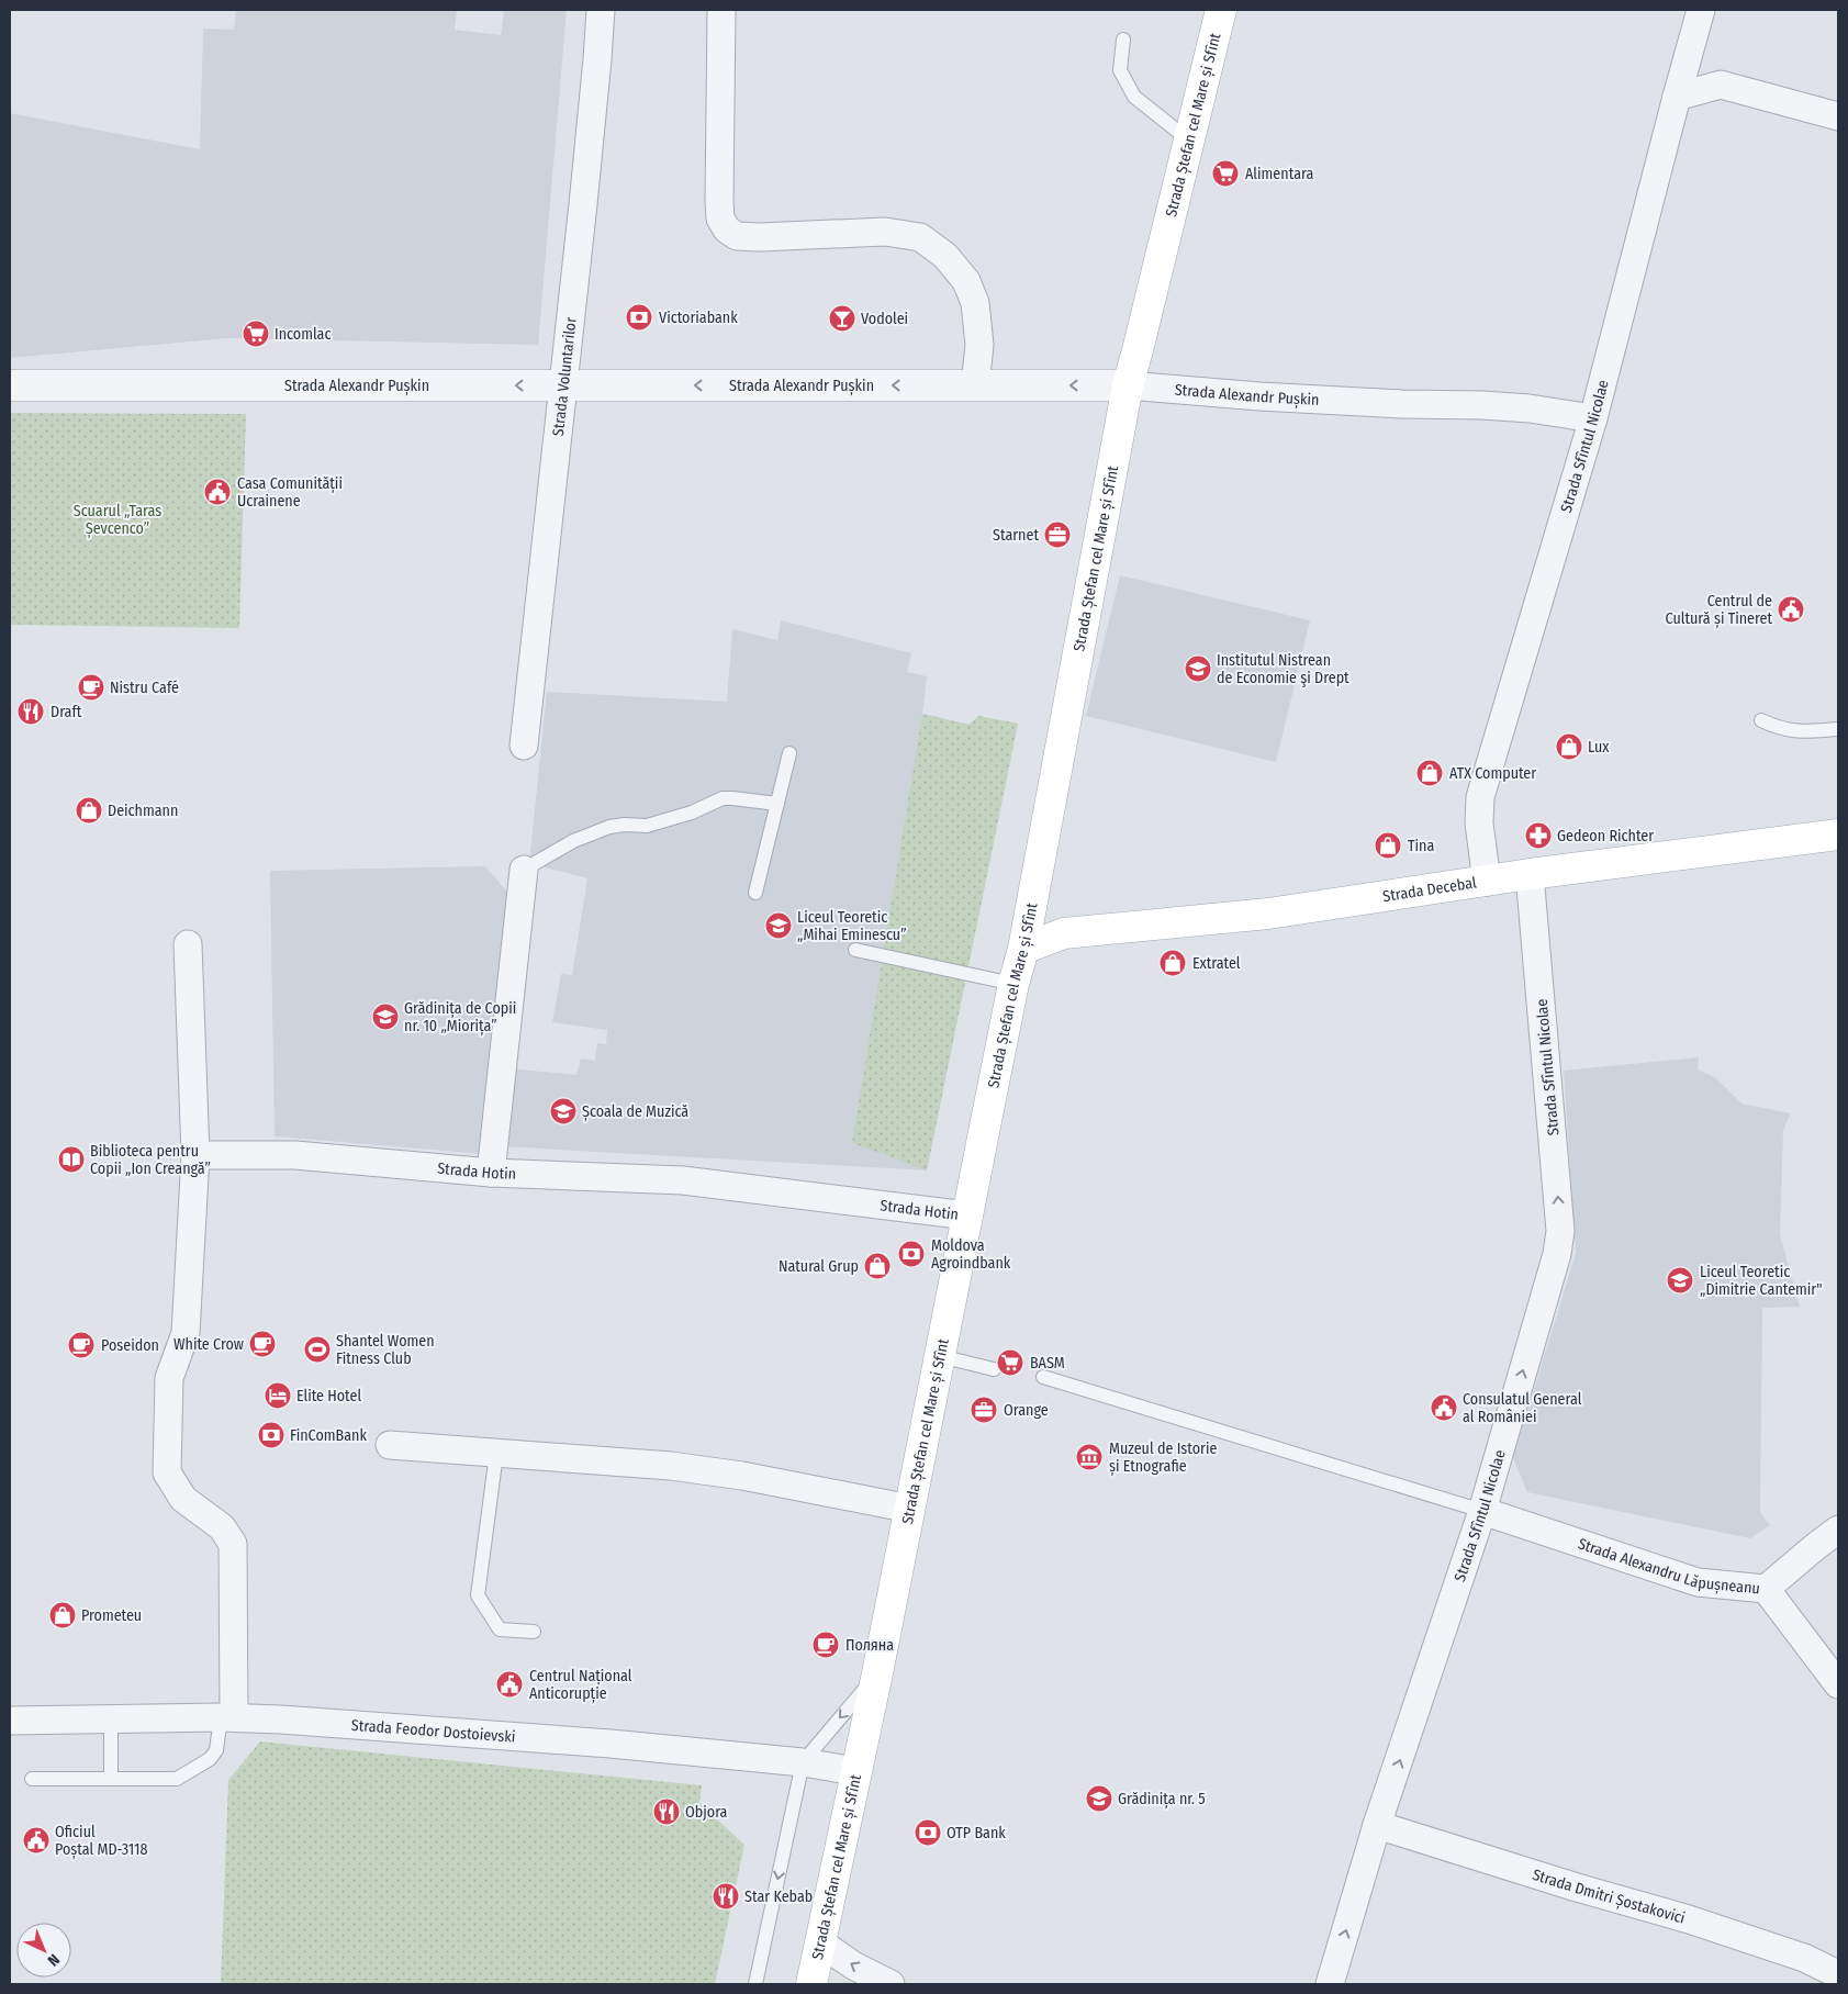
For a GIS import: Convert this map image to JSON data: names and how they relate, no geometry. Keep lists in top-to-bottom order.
{
  "streets": {
    "main road": ["Strada Ștefan cel Mare și Sfînt", "Strada Decebal"],
    "street": [
      "Strada Voluntarilor",
      "Strada Alexandr Pușkin",
      "Strada Sfîntul Nicolae",
      "Strada Hotin",
      "Strada Alexandru Lăpușneanu",
      "Strada Fеodor Dostoievski",
      "Strada Dmitri Șostakovici"
    ]
  },
  "crossings": [
    ["Strada Ștefan cel Mare și Sfînt", "Strada Alexandr Pușkin"],
    ["Strada Ștefan cel Mare și Sfînt", "Strada Decebal"],
    ["Strada Ștefan cel Mare și Sfînt", "Strada Hotin"],
    ["Strada Ștefan cel Mare și Sfînt", "Strada Fеodor Dostoievski"],
    ["Strada Voluntarilor", "Strada Alexandr Pușkin"],
    ["Strada Alexandr Pușkin", "Strada Sfîntul Nicolae"],
    ["Strada Sfîntul Nicolae", "Strada Decebal"],
    ["Strada Sfîntul Nicolae", "Strada Alexandru Lăpușneanu"],
    ["Strada Sfîntul Nicolae", "Strada Dmitri Șostakovici"]
  ],
  "one_way": ["Strada Alexandr Pușkin", "Strada Sfîntul Nicolae"],
  "parks": ["Scuarul „Taras Șevcenco”"],
  "places": {
    "supermarket": ["Alimentara", "Incomlac", "BASM"],
    "bank": [
      "Victoriabank",
      "Moldova Agroindbank",
      "FinComBank",
      "OTP Bank"
    ],
    "bar": ["Vodolei"],
    "public building": [
      "Casa Comunității Ucrainene",
      "Centrul de Cultură și Tineret",
      "Consulatul General al României",
      "Centrul Național Anticorupție",
      "Oficiul Poștal MD-3118"
    ],
    "office": ["Starnet", "Orange"],
    "school or university": [
      "Institutul Nistrean de Economie şi Drept",
      "Liceul Teoretic „Mihai Eminescu”",
      "Grădinița de Copii nr. 10 „Miorița”",
      "Școala de Muzică",
      "Liceul Teoretic „Dimitrie Cantemir\"",
      "Grădinița nr. 5"
    ],
    "cafe": [
      "Nistru Café",
      "White Crow",
      "Poseidon",
      "Поляна"
    ],
    "restaurant": ["Draft", "Objora", "Star Kebab"],
    "shop": [
      "Lux",
      "ATX Computer",
      "Deichmann",
      "Tina",
      "Extratel",
      "Natural Grup",
      "Prometeu"
    ],
    "pharmacy": ["Gedeon Richter"],
    "library": ["Biblioteca pentru Copii „Ion Creangă”"],
    "sports": ["Shantel Women Fitness Club"],
    "hotel": ["Elite Hotel"],
    "museum": ["Muzeul de Istorie și Etnografie"]
  },
  "north": "bottom right"
}
